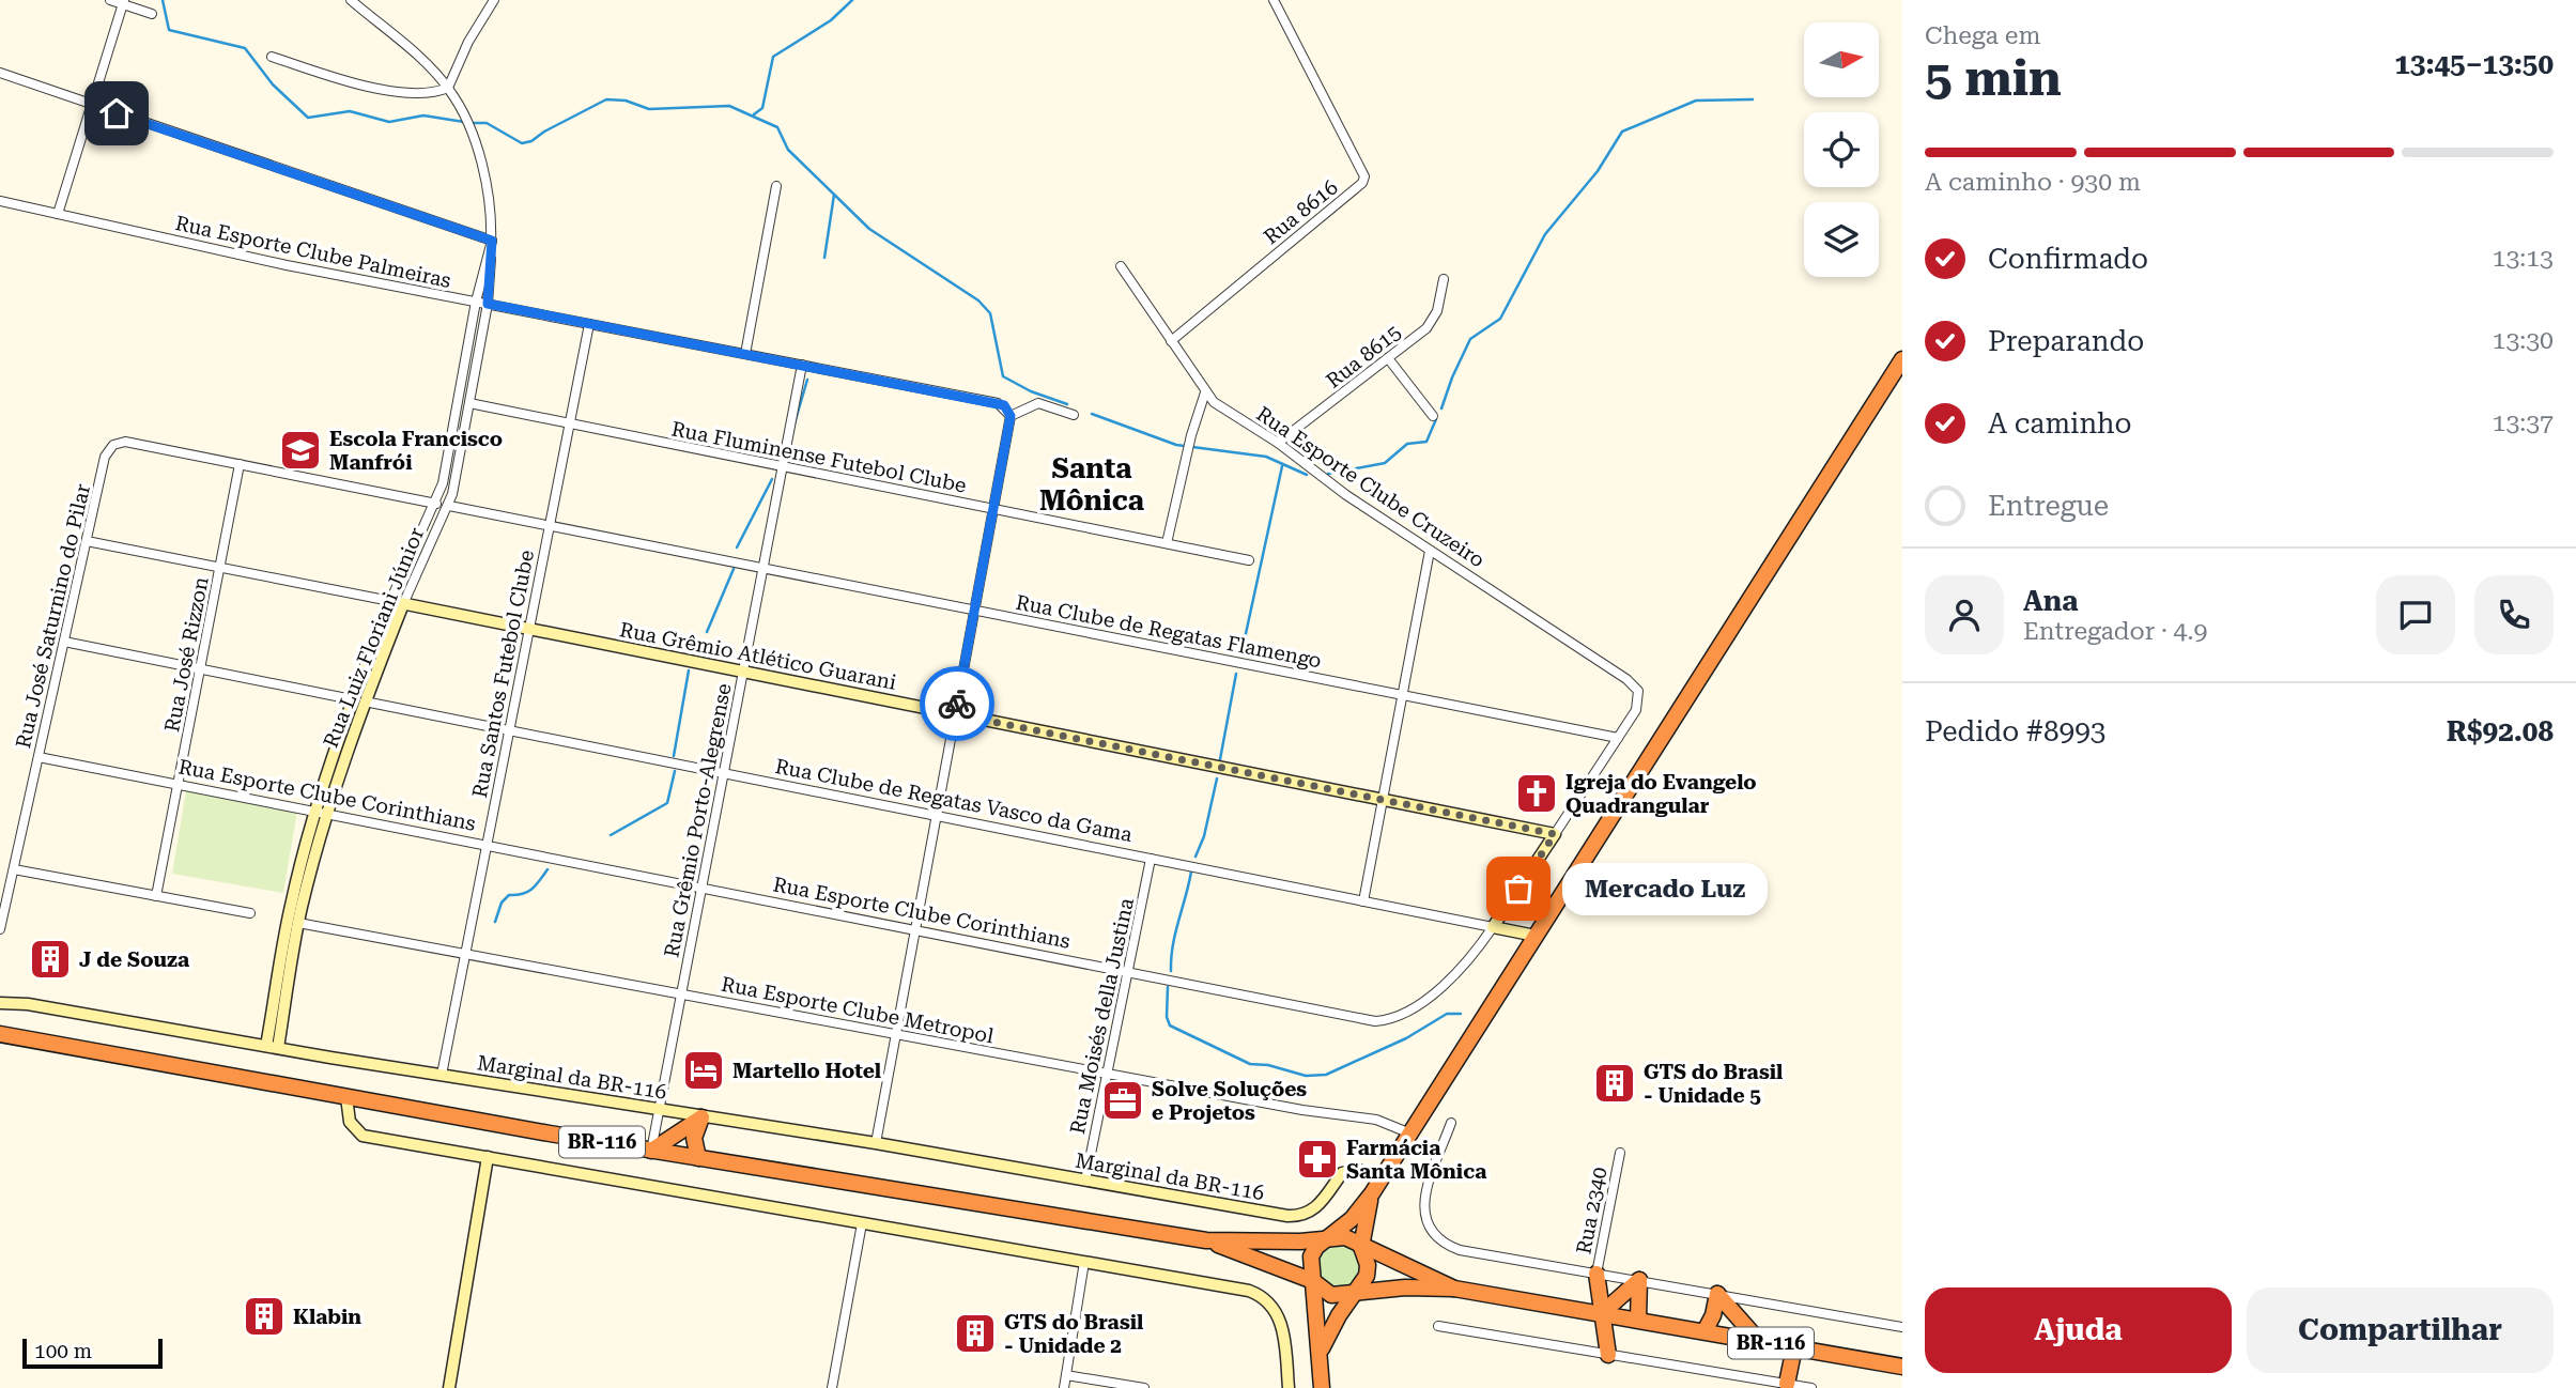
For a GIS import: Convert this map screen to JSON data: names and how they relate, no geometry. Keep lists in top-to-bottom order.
{
  "streets": {
    "highway": ["BR-116"],
    "street": [
      "Rua 8616",
      "Rua Esporte Clube Palmeiras",
      "Rua 8615",
      "Rua Fluminense Futebol Clube",
      "Rua Esporte Clube Cruzeiro",
      "Rua José Saturnino do Pilar",
      "Rua Clube de Regatas Flamengo",
      "Rua Luiz Floriani Júnior",
      "Rua José Rizzon",
      "Rua Grêmio Atlético Guarani",
      "Rua Santos Futebol Clube",
      "Rua Esporte Clube Corinthians",
      "Rua Clube de Regatas Vasco da Gama",
      "Rua Grêmio Porto-Alegrense",
      "Rua Esporte Clube Metropol",
      "Rua Moisés della Justina",
      "Marginal da BR-116",
      "Rua 2340"
    ]
  },
  "crossings": [
    ["Rua 8616", "Rua Esporte Clube Cruzeiro"],
    ["Rua Esporte Clube Palmeiras", "Rua Luiz Floriani Júnior"],
    ["Rua Esporte Clube Palmeiras", "Rua Santos Futebol Clube"],
    ["Rua Esporte Clube Palmeiras", "Rua Grêmio Porto-Alegrense"],
    ["Rua 8615", "Rua Esporte Clube Cruzeiro"],
    ["Rua Fluminense Futebol Clube", "Rua Luiz Floriani Júnior"],
    ["Rua Fluminense Futebol Clube", "Rua Santos Futebol Clube"],
    ["Rua Fluminense Futebol Clube", "Rua Grêmio Porto-Alegrense"],
    ["Rua Esporte Clube Cruzeiro", "Rua Esporte Clube Corinthians"],
    ["Rua José Saturnino do Pilar", "Rua José Rizzon"],
    ["Rua José Saturnino do Pilar", "Rua Grêmio Atlético Guarani"],
    ["Rua José Saturnino do Pilar", "Rua Esporte Clube Corinthians"],
    ["Rua José Saturnino do Pilar", "Rua Clube de Regatas Vasco da Gama"],
    ["Rua Clube de Regatas Flamengo", "Rua Luiz Floriani Júnior"],
    ["Rua Clube de Regatas Flamengo", "Rua Santos Futebol Clube"],
    ["Rua Clube de Regatas Flamengo", "Rua Esporte Clube Corinthians"],
    ["Rua Clube de Regatas Flamengo", "Rua Grêmio Porto-Alegrense"],
    ["Rua Luiz Floriani Júnior", "Rua Grêmio Atlético Guarani"],
    ["Rua Luiz Floriani Júnior", "Rua Esporte Clube Corinthians"],
    ["Rua Luiz Floriani Júnior", "Rua Clube de Regatas Vasco da Gama"],
    ["Rua Luiz Floriani Júnior", "Rua Esporte Clube Metropol"],
    ["Rua Luiz Floriani Júnior", "Marginal da BR-116"],
    ["Rua José Rizzon", "Rua Grêmio Atlético Guarani"],
    ["Rua José Rizzon", "Rua Esporte Clube Corinthians"],
    ["Rua José Rizzon", "Rua Clube de Regatas Vasco da Gama"],
    ["Rua Grêmio Atlético Guarani", "Rua Santos Futebol Clube"],
    ["Rua Grêmio Atlético Guarani", "Rua Esporte Clube Corinthians"],
    ["Rua Grêmio Atlético Guarani", "Rua Grêmio Porto-Alegrense"],
    ["Rua Santos Futebol Clube", "Rua Esporte Clube Corinthians"],
    ["Rua Santos Futebol Clube", "Rua Clube de Regatas Vasco da Gama"],
    ["Rua Santos Futebol Clube", "Rua Esporte Clube Metropol"],
    ["Rua Santos Futebol Clube", "Marginal da BR-116"],
    ["Rua Esporte Clube Corinthians", "Rua Clube de Regatas Vasco da Gama"],
    ["Rua Esporte Clube Corinthians", "Rua Grêmio Porto-Alegrense"],
    ["Rua Esporte Clube Corinthians", "Rua Moisés della Justina"],
    ["Rua Clube de Regatas Vasco da Gama", "Rua Grêmio Porto-Alegrense"],
    ["Rua Clube de Regatas Vasco da Gama", "Rua Moisés della Justina"],
    ["Rua Grêmio Porto-Alegrense", "Rua Esporte Clube Metropol"],
    ["Rua Grêmio Porto-Alegrense", "Marginal da BR-116"],
    ["Rua Grêmio Porto-Alegrense", "BR-116"],
    ["Rua Esporte Clube Metropol", "Rua Moisés della Justina"],
    ["Rua Moisés della Justina", "Marginal da BR-116"]
  ],
  "districts": ["Santa Mônica"],
  "places": {
    "school or university": ["Escola Francisco Manfrói"],
    "church": ["Igreja do Evangelo Quadrangular"],
    "other": ["Mercado Luz"],
    "building": [
      "J de Souza",
      "GTS do Brasil - Unidade 5",
      "Klabin",
      "GTS do Brasil - Unidade 2"
    ],
    "hotel": ["Martello Hotel"],
    "office": ["Solve Soluções e Projetos"],
    "pharmacy": ["Farmácia Santa Mônica"]
  },
  "scale_bar": "100 m",
  "north": "right",
  "page": {
    "heading": ["5 min", "Chega em", "13:45–13:50"],
    "panel": [
      "Ana",
      "Entregador · 4.9",
      "Pedido #8993",
      "R$92.08"
    ],
    "bar": "A caminho · 930 m",
    "list": [
      ["Confirmado", "13:13"],
      ["Preparando", "13:30"],
      ["A caminho", "13:37"],
      "Entregue"
    ],
    "bubble": "Mercado Luz",
    "buttons": ["Ajuda", "Compartilhar"],
    "scale": "100 m"
  }
}
